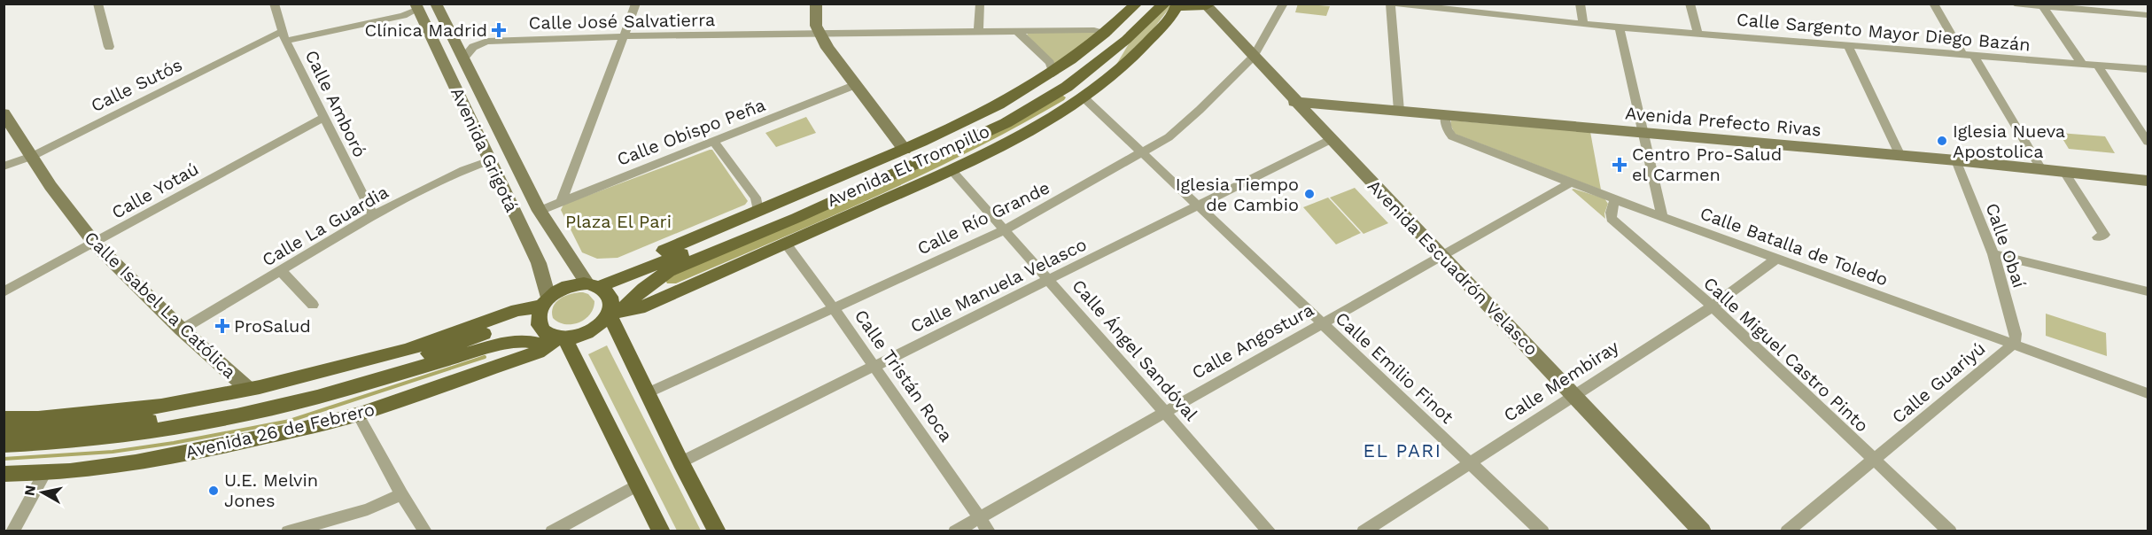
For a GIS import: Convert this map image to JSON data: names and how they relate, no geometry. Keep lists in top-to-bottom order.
{
  "streets": {
    "main road": ["Avenida El Trompillo", "Avenida 26 de Febrero"],
    "street": [
      "Calle José Salvatierra",
      "Calle Sargento Mayor Diego Bazán",
      "Calle Sutós",
      "Calle Amboró",
      "Avenida Prefecto Rivas",
      "Calle Obispo Peña",
      "Avenida Grigotá",
      "Calle Yotaú",
      "Calle Río Grande",
      "Calle La Guardia",
      "Calle Obaí",
      "Calle Batalla de Toledo",
      "Avenida Escuadrón Velasco",
      "Calle Manuela Velasco",
      "Calle Isabel La Católica",
      "Calle Angostura",
      "Calle Ángel Sandóval",
      "Calle Miguel Castro Pinto",
      "Calle Emilio Finot",
      "Calle Tristán Roca",
      "Calle Membiray",
      "Calle Guariyú"
    ]
  },
  "crossings": [
    ["Calle José Salvatierra", "Avenida Grigotá"],
    ["Calle José Salvatierra", "Avenida El Trompillo"],
    ["Calle Sutós", "Calle Amboró"],
    ["Calle Sutós", "Avenida Grigotá"],
    ["Calle Sutós", "Calle Isabel La Católica"],
    ["Calle Amboró", "Calle Yotaú"],
    ["Calle Amboró", "Calle La Guardia"],
    ["Avenida Prefecto Rivas", "Calle Obaí"],
    ["Avenida Prefecto Rivas", "Calle Batalla de Toledo"],
    ["Avenida Prefecto Rivas", "Avenida Escuadrón Velasco"],
    ["Calle Obispo Peña", "Avenida Grigotá"],
    ["Avenida Grigotá", "Avenida El Trompillo"],
    ["Avenida Grigotá", "Calle La Guardia"],
    ["Avenida Grigotá", "Avenida 26 de Febrero"],
    ["Avenida El Trompillo", "Calle Ángel Sandóval"],
    ["Avenida El Trompillo", "Calle Emilio Finot"],
    ["Avenida El Trompillo", "Calle Tristán Roca"],
    ["Avenida El Trompillo", "Avenida 26 de Febrero"],
    ["Calle Yotaú", "Calle Isabel La Católica"],
    ["Calle Río Grande", "Avenida Escuadrón Velasco"],
    ["Calle Río Grande", "Calle Ángel Sandóval"],
    ["Calle Río Grande", "Calle Emilio Finot"],
    ["Calle Río Grande", "Calle Tristán Roca"],
    ["Calle La Guardia", "Calle Isabel La Católica"],
    ["Calle Obaí", "Calle Batalla de Toledo"],
    ["Calle Obaí", "Calle Guariyú"],
    ["Calle Batalla de Toledo", "Calle Angostura"],
    ["Calle Batalla de Toledo", "Calle Miguel Castro Pinto"],
    ["Calle Batalla de Toledo", "Calle Membiray"],
    ["Calle Batalla de Toledo", "Calle Guariyú"],
    ["Avenida Escuadrón Velasco", "Calle Manuela Velasco"],
    ["Avenida Escuadrón Velasco", "Calle Angostura"],
    ["Avenida Escuadrón Velasco", "Calle Membiray"],
    ["Calle Manuela Velasco", "Calle Ángel Sandóval"],
    ["Calle Manuela Velasco", "Calle Emilio Finot"],
    ["Calle Manuela Velasco", "Calle Tristán Roca"],
    ["Calle Angostura", "Calle Ángel Sandóval"],
    ["Calle Angostura", "Calle Emilio Finot"],
    ["Calle Angostura", "Calle Tristán Roca"],
    ["Calle Miguel Castro Pinto", "Calle Membiray"],
    ["Calle Miguel Castro Pinto", "Calle Guariyú"],
    ["Calle Emilio Finot", "Calle Membiray"]
  ],
  "districts": ["EL PARI"],
  "parks": ["Plaza El Pari"],
  "places": {
    "health": ["Clínica Madrid", "Centro Pro-Salud el Carmen", "ProSalud"],
    "other": ["Iglesia Nueva Apostolica", "Iglesia Tiempo de Cambio", "U.E. Melvin Jones"]
  },
  "north": "left"
}
